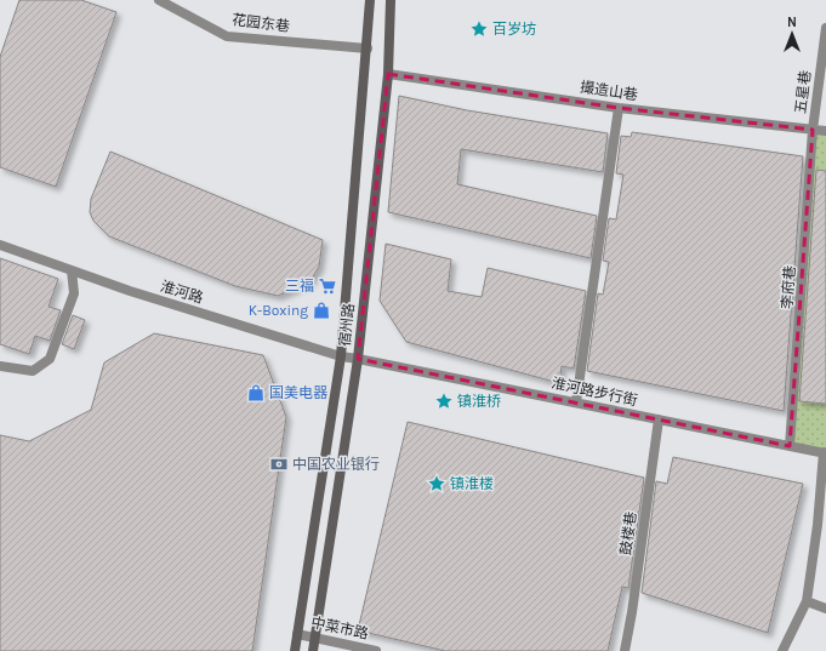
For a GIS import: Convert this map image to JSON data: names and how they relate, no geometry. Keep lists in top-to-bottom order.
{
  "streets": {
    "main road": ["宿州路"],
    "street": [
      "花园东巷",
      "撮造山巷",
      "五星巷",
      "李府巷",
      "淮河路",
      "淮河路步行街",
      "鼓楼巷",
      "中菜市路"
    ]
  },
  "crossings": [
    ["花园东巷", "宿州路"],
    ["撮造山巷", "五星巷"],
    ["撮造山巷", "李府巷"],
    ["撮造山巷", "宿州路"],
    ["五星巷", "李府巷"],
    ["李府巷", "淮河路步行街"],
    ["淮河路", "宿州路"],
    ["淮河路", "淮河路步行街"],
    ["宿州路", "淮河路步行街"],
    ["宿州路", "中菜市路"],
    ["淮河路步行街", "鼓楼巷"]
  ],
  "places": {
    "place": ["百岁坊", "镇淮桥", "镇淮楼"],
    "supermarket": ["三福"],
    "shop": ["K-Boxing", "国美电器"],
    "bank": ["中国农业银行"]
  },
  "north": "top"
}
